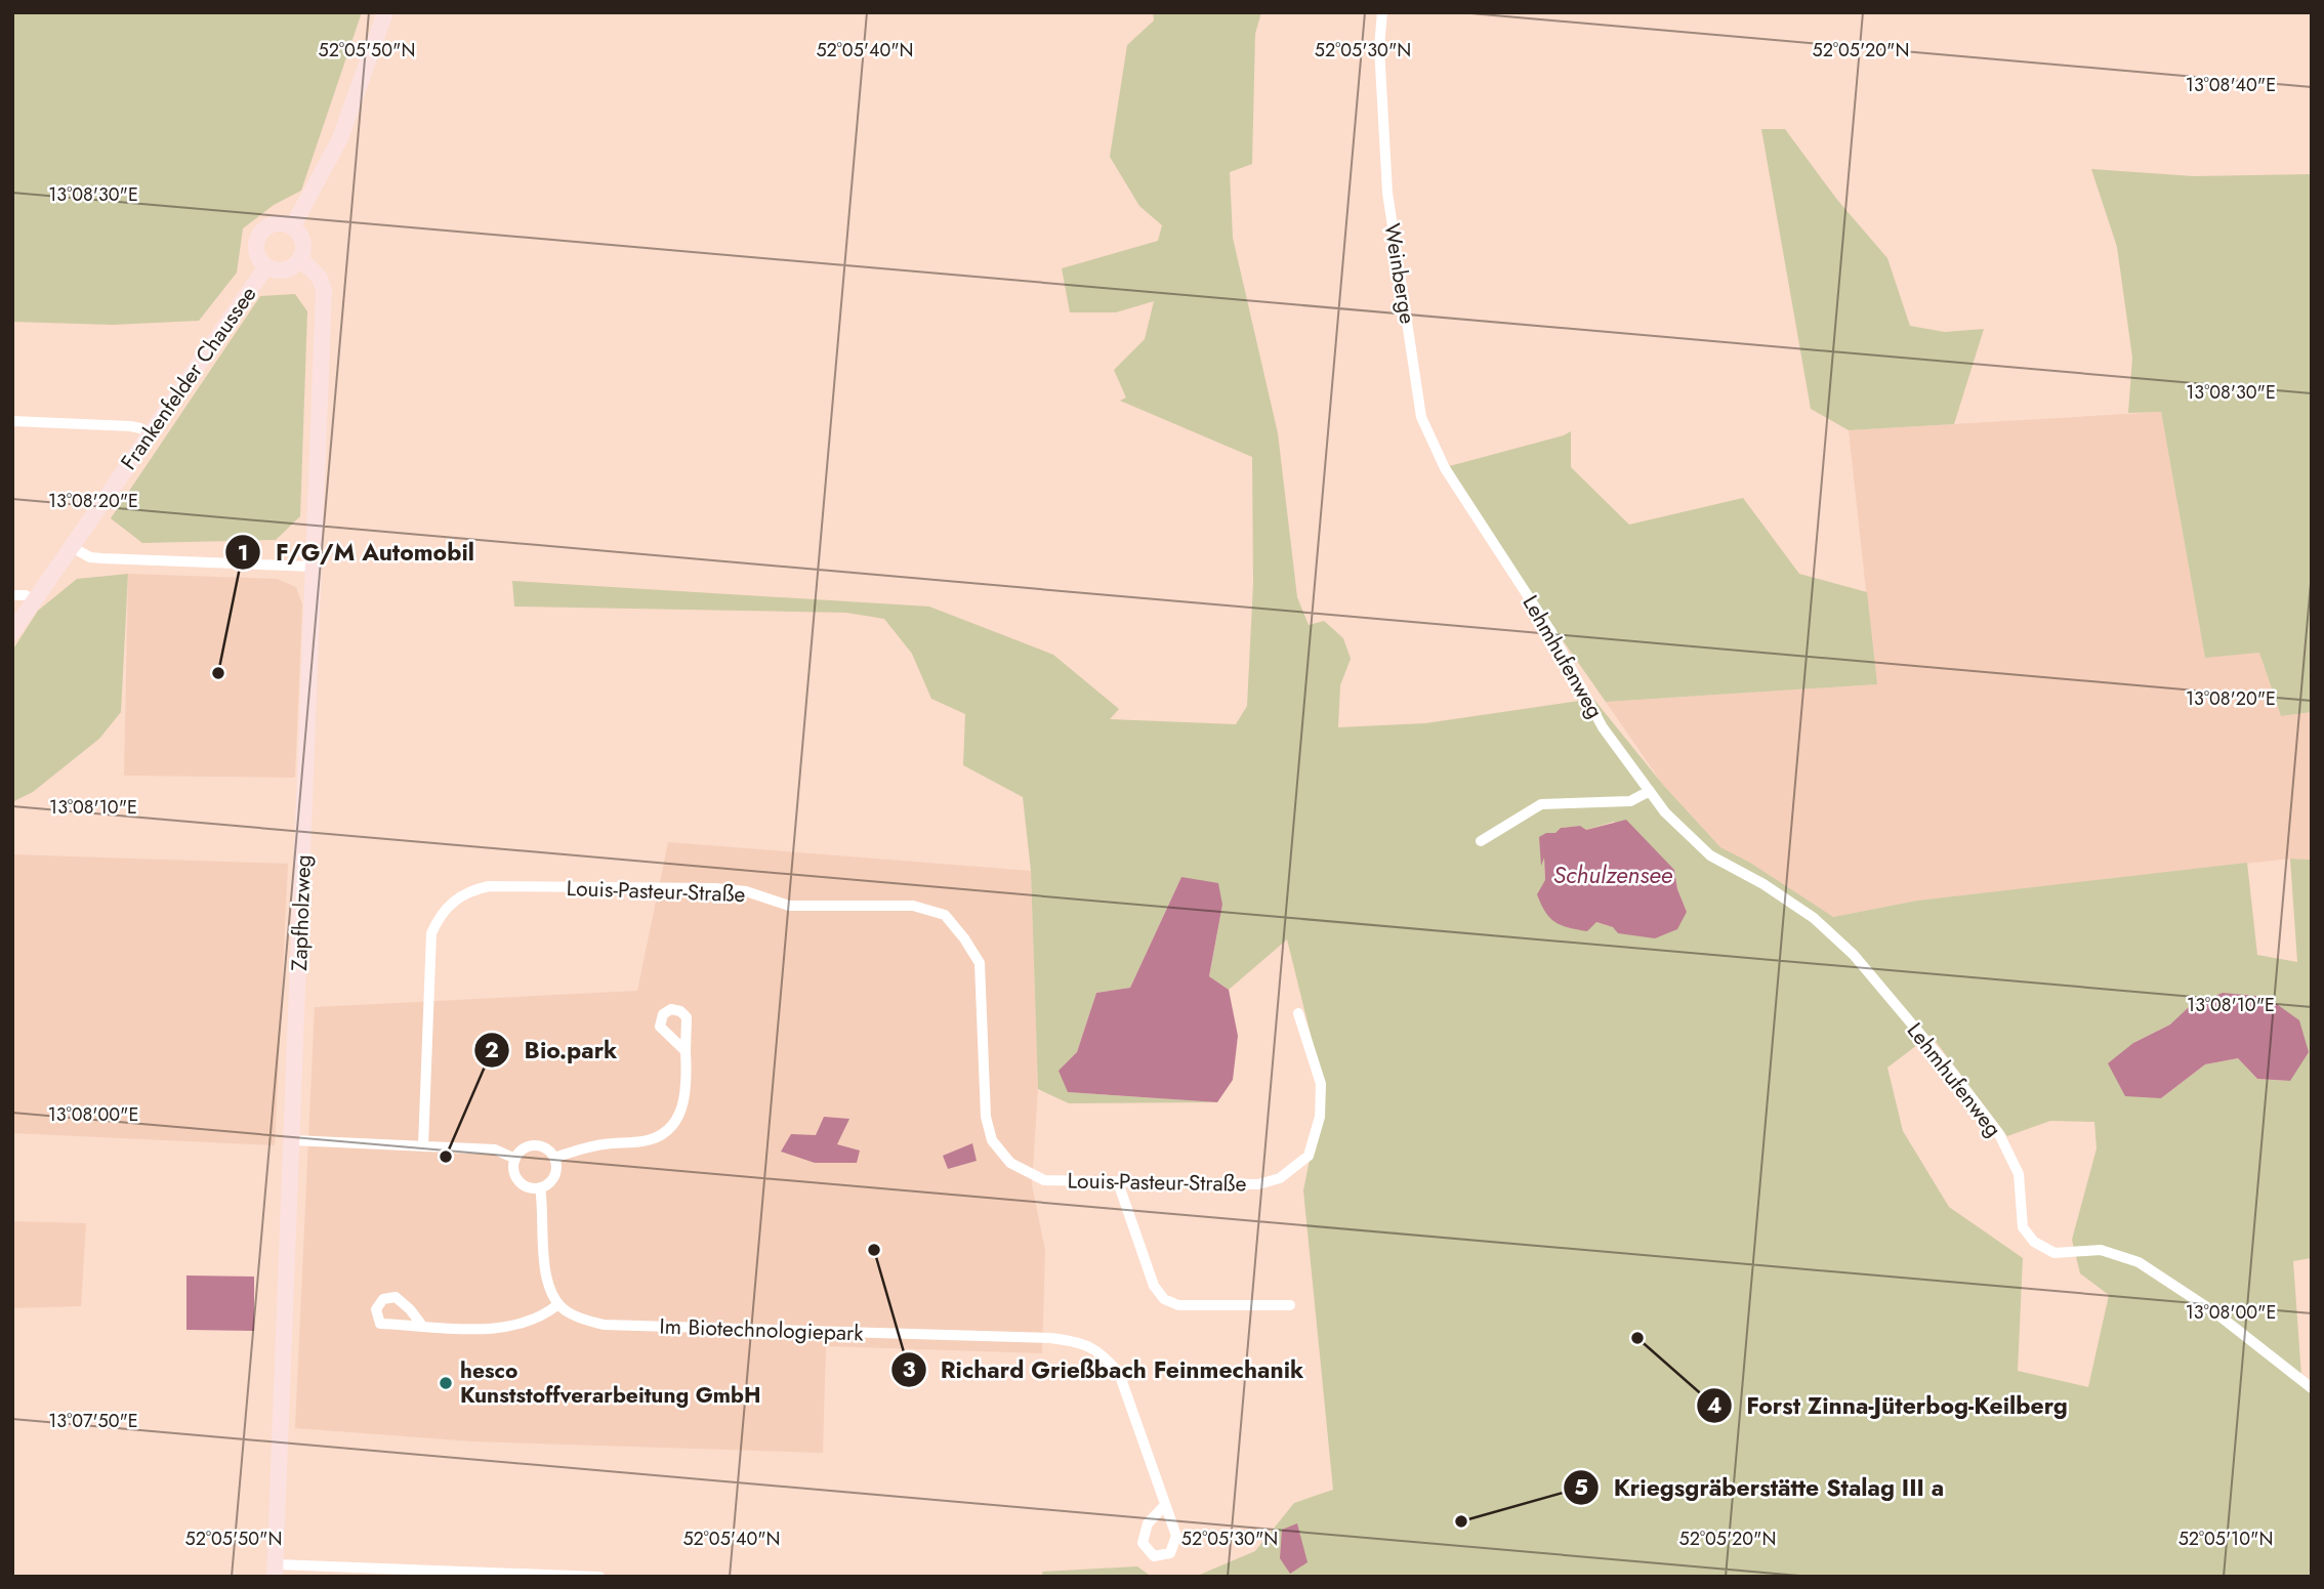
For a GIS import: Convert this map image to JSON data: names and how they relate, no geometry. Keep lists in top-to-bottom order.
{
  "streets": {
    "street": [
      "Weinberge",
      "Frankenfelder Chaussee",
      "Lehmhufenweg",
      "Louis-Pasteur-Straße",
      "Zapfholzweg",
      "Im Biotechnologiepark"
    ]
  },
  "crossings": [
    ["Weinberge", "Lehmhufenweg"],
    ["Frankenfelder Chaussee", "Zapfholzweg"]
  ],
  "water": ["Schulzensee"],
  "places": [
    "F/G/M Automobil",
    "Bio.park",
    "Richard Grießbach Feinmechanik",
    "Forst Zinna-Jüterbog-Keilberg",
    "hesco Kunststoffverarbeitung GmbH",
    "Kriegsgräberstätte Stalag III a"
  ],
  "coordinates": [
    "52°05'50\"N",
    "52°05'40\"N",
    "52°05'30\"N",
    "52°05'20\"N",
    "13°08'40\"E",
    "13°08'30\"E",
    "13°08'20\"E",
    "13°08'10\"E",
    "13°08'00\"E",
    "13°07'50\"E",
    "52°05'10\"N"
  ]
}
